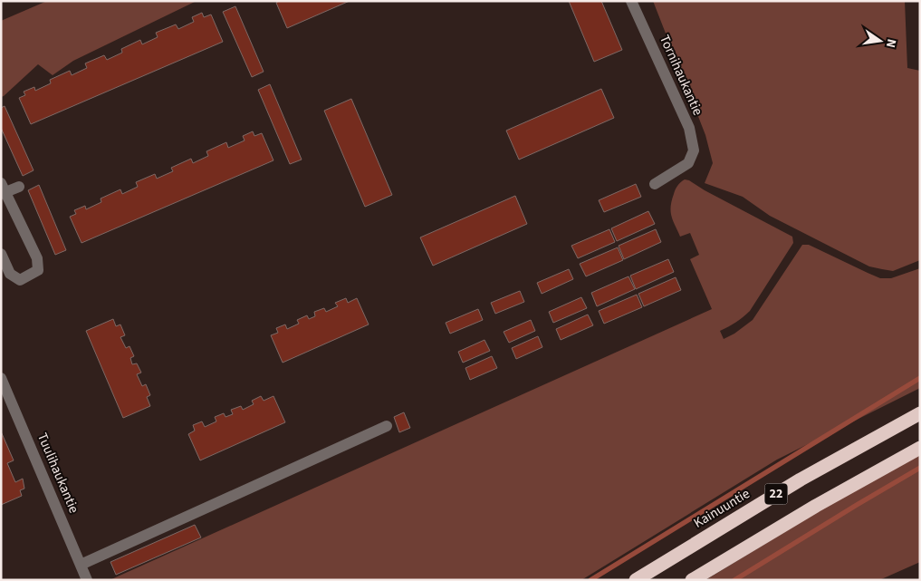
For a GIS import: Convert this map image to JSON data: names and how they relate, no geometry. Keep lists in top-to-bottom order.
{
  "streets": {
    "highway": ["22", "Kainuuntie"],
    "street": ["Tornihaukantie", "Tuulihaukantie"]
  },
  "north": "right"
}
